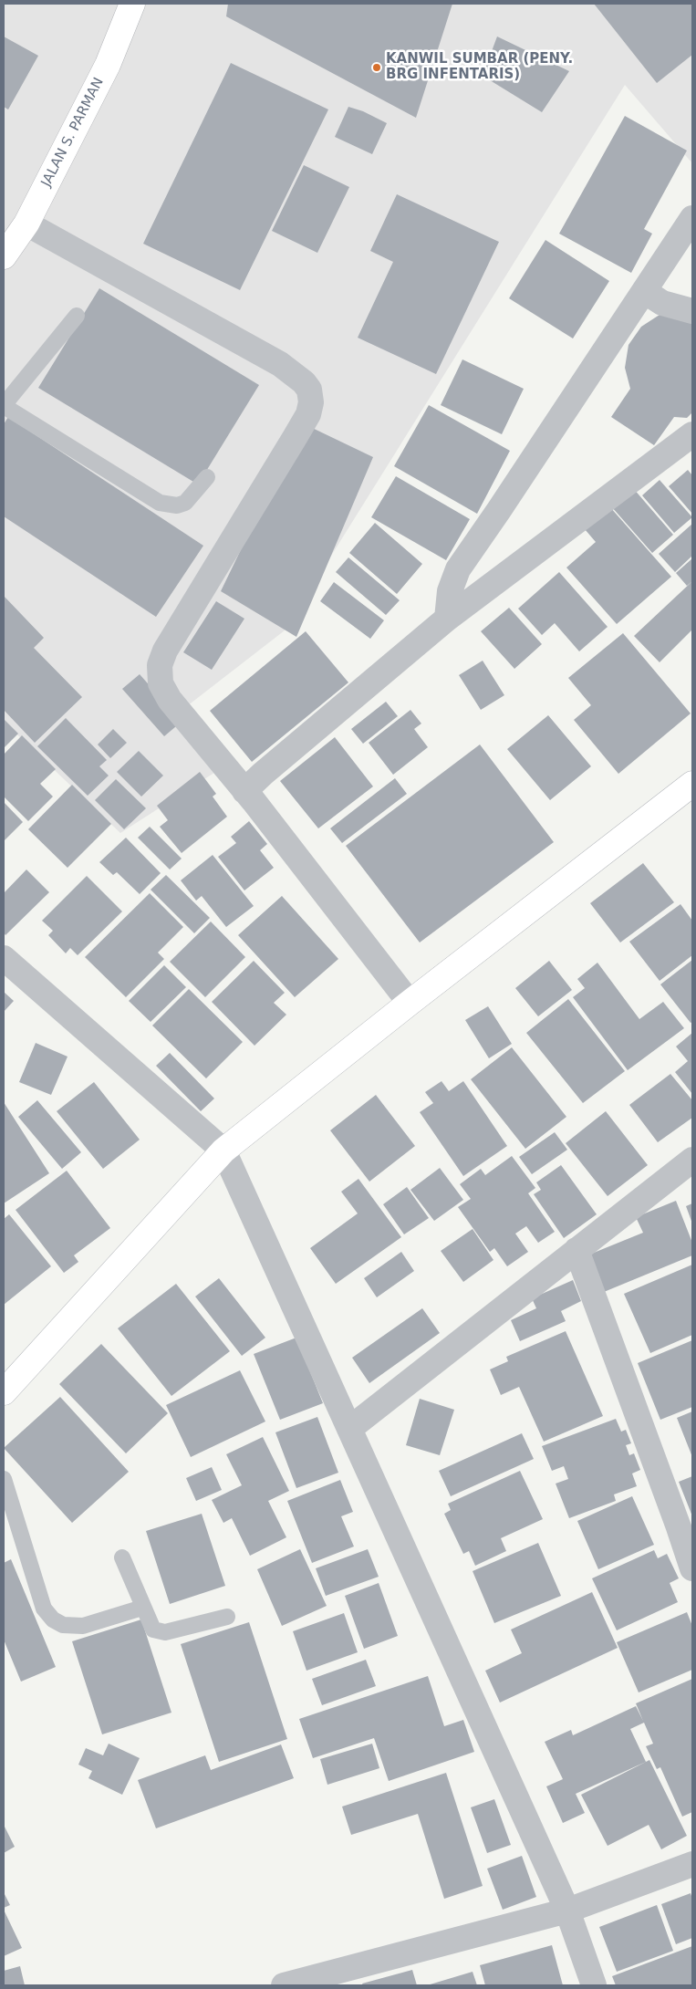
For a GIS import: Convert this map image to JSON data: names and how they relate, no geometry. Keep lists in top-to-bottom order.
{
  "streets": {
    "main road": ["JALAN S. PARMAN"]
  },
  "places": ["KANWIL SUMBAR (PENY. BRG INFENTARIS)"]
}
